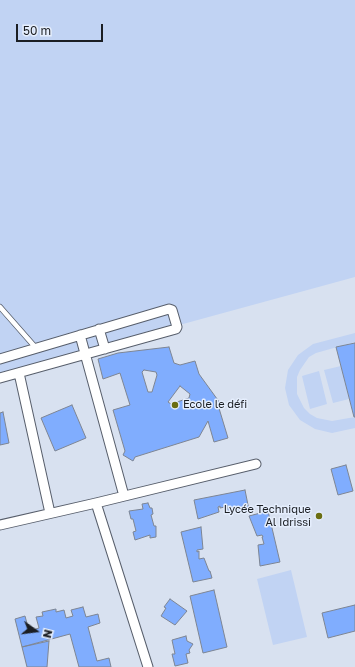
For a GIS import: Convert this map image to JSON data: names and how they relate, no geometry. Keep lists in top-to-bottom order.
{
  "places": ["Ecole le défi", "Lycée Technique Al Idrissi"],
  "scale_bar": "50 m",
  "north": "right"
}
